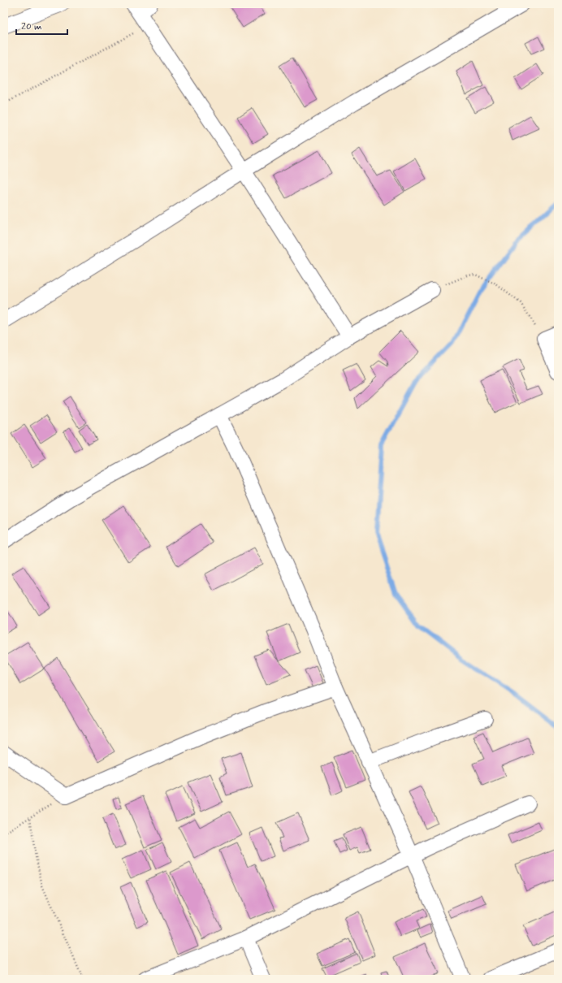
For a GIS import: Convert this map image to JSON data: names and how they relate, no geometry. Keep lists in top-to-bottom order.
{
  "scale_bar": "20 m"
}
